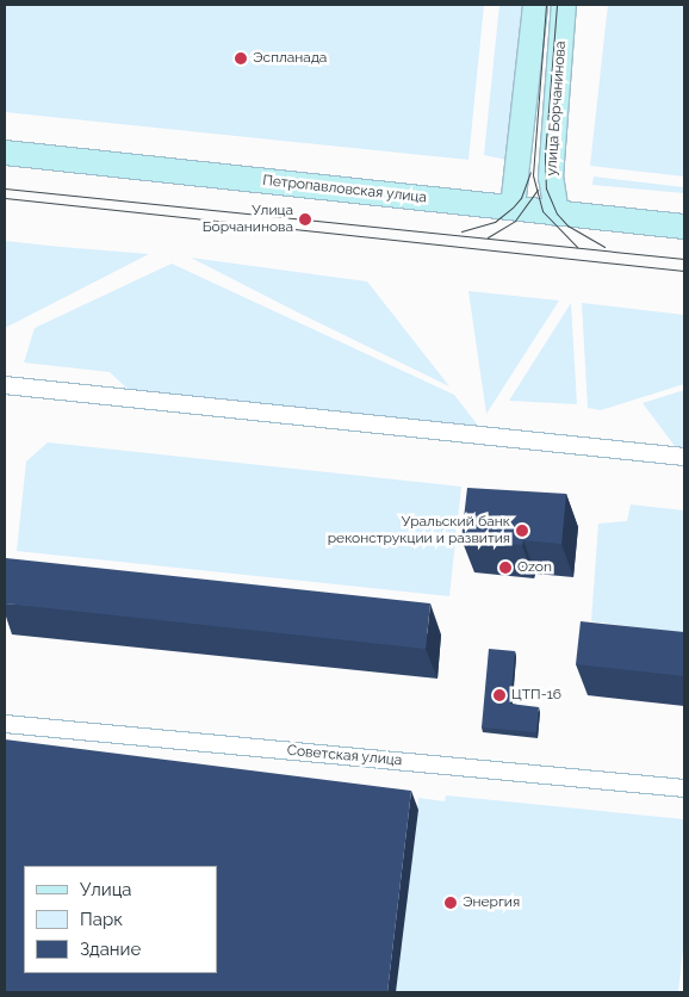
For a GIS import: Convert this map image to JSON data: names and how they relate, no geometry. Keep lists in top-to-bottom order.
{
  "streets": {
    "main road": ["улица Борчанинова", "Петропавловская улица"],
    "street": ["Советская улица"]
  },
  "crossings": [
    ["улица Борчанинова", "Петропавловская улица"]
  ],
  "places": [
    "Эспланада",
    "Улица Борчанинова",
    "Уральский банк реконструкции и развития",
    "Ozon",
    "ЦТП-16",
    "Энергия"
  ],
  "legend": ["Улица", "Парк", "Здание"]
}
